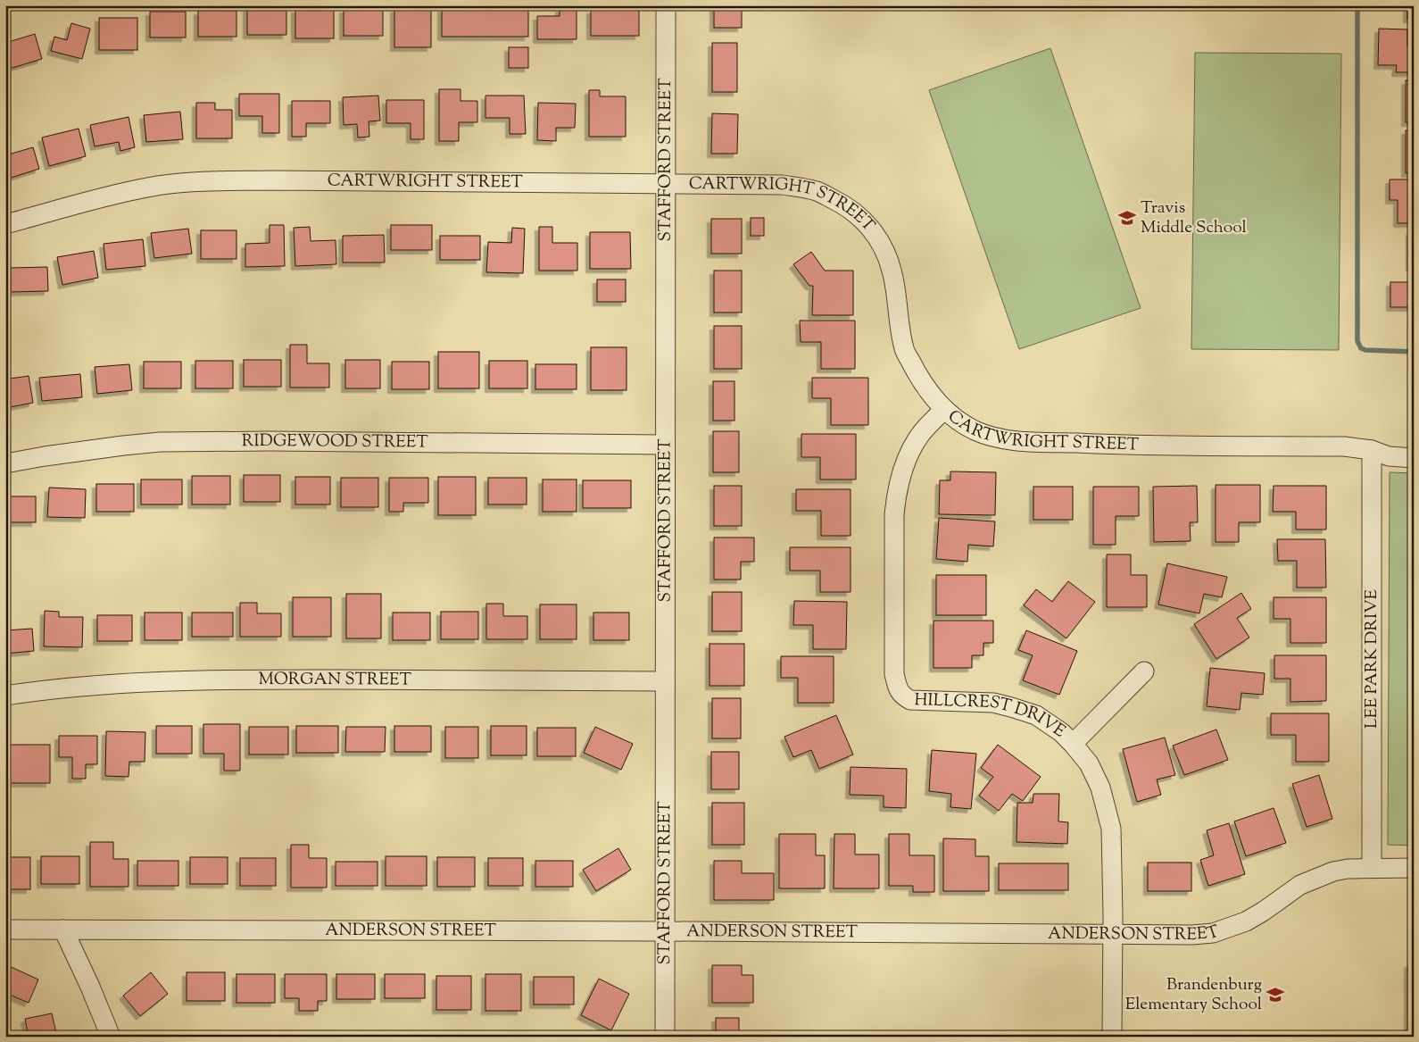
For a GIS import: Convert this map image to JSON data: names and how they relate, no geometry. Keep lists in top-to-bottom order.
{
  "streets": {
    "street": [
      "STAFFORD STREET",
      "CARTWRIGHT STREET",
      "RIDGEWOOD STREET",
      "LEE PARK DRIVE",
      "MORGAN STREET",
      "HILLCREST DRIVE",
      "ANDERSON STREET"
    ]
  },
  "crossings": [
    ["STAFFORD STREET", "CARTWRIGHT STREET"],
    ["STAFFORD STREET", "RIDGEWOOD STREET"],
    ["STAFFORD STREET", "MORGAN STREET"],
    ["STAFFORD STREET", "ANDERSON STREET"],
    ["CARTWRIGHT STREET", "LEE PARK DRIVE"],
    ["CARTWRIGHT STREET", "HILLCREST DRIVE"],
    ["LEE PARK DRIVE", "ANDERSON STREET"],
    ["HILLCREST DRIVE", "ANDERSON STREET"]
  ],
  "places": {
    "school or university": ["Travis Middle School", "Brandenburg Elementary School"]
  }
}
